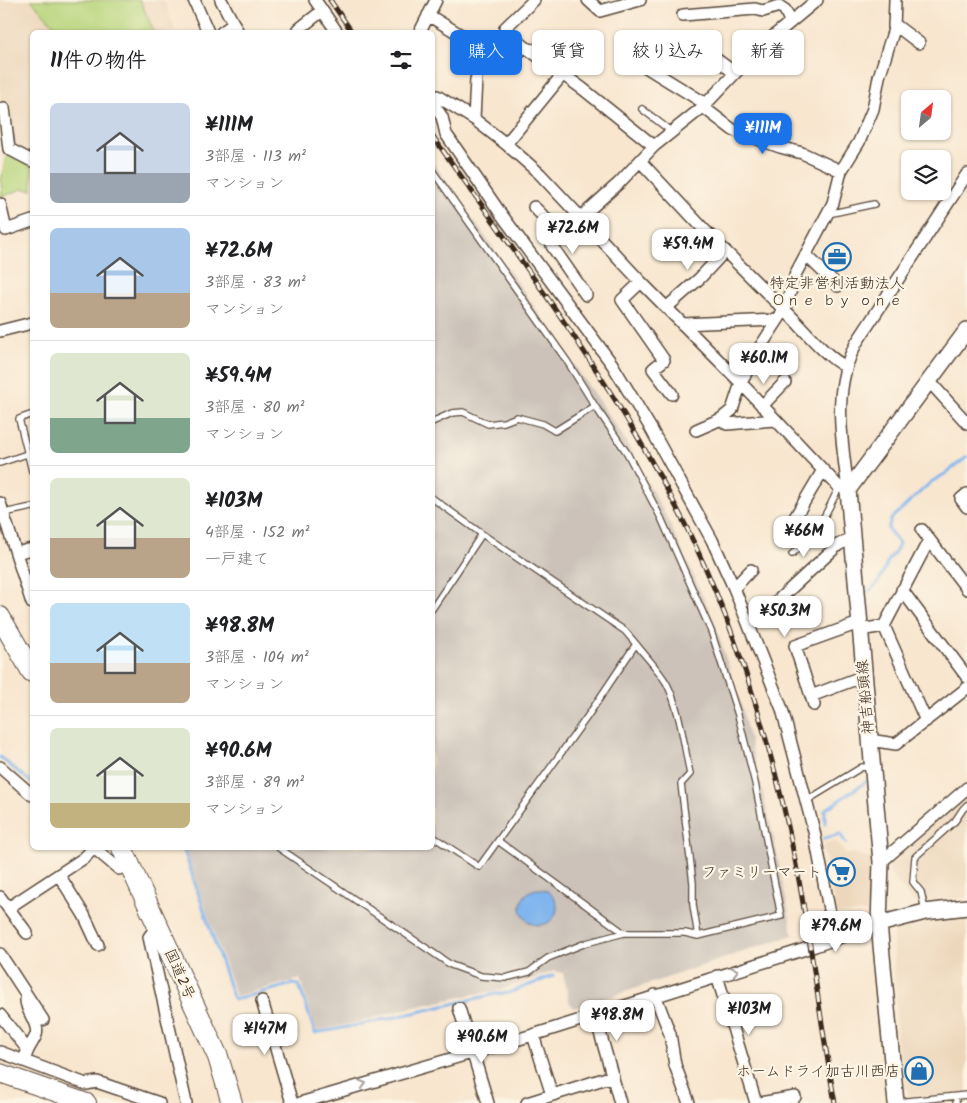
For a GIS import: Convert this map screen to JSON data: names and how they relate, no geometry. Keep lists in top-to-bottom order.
{
  "streets": {
    "highway": ["国道2号"],
    "main road": ["神吉船頭線"]
  },
  "places": {
    "office": ["特定非営利活動法人 Ｏｎｅ ｂｙ ｏｎｅ"],
    "supermarket": ["ファミリーマート"],
    "shop": ["ホームドライ加古川西店"]
  },
  "north": "top right",
  "page": {
    "chip": [
      "購入",
      "賃貸",
      "絞り込み",
      "新着"
    ],
    "heading": "11件の物件",
    "list": [
      {
        "name": "¥111M",
        "note": "3部屋 · 113 m² · マンション"
      },
      {
        "name": "¥72.6M",
        "note": "3部屋 · 83 m² · マンション"
      },
      {
        "name": "¥59.4M",
        "note": "3部屋 · 80 m² · マンション"
      },
      {
        "name": "¥103M",
        "note": "4部屋 · 152 m² · 一戸建て"
      },
      {
        "name": "¥98.8M",
        "note": "3部屋 · 104 m² · マンション"
      },
      {
        "name": "¥90.6M",
        "note": "3部屋 · 89 m² · マンション"
      }
    ],
    "price": [
      "¥111M",
      "¥72.6M",
      "¥59.4M",
      "¥60.1M",
      "¥66M",
      "¥50.3M",
      "¥79.6M",
      "¥103M",
      "¥98.8M",
      "¥147M",
      "¥90.6M"
    ]
  }
}
